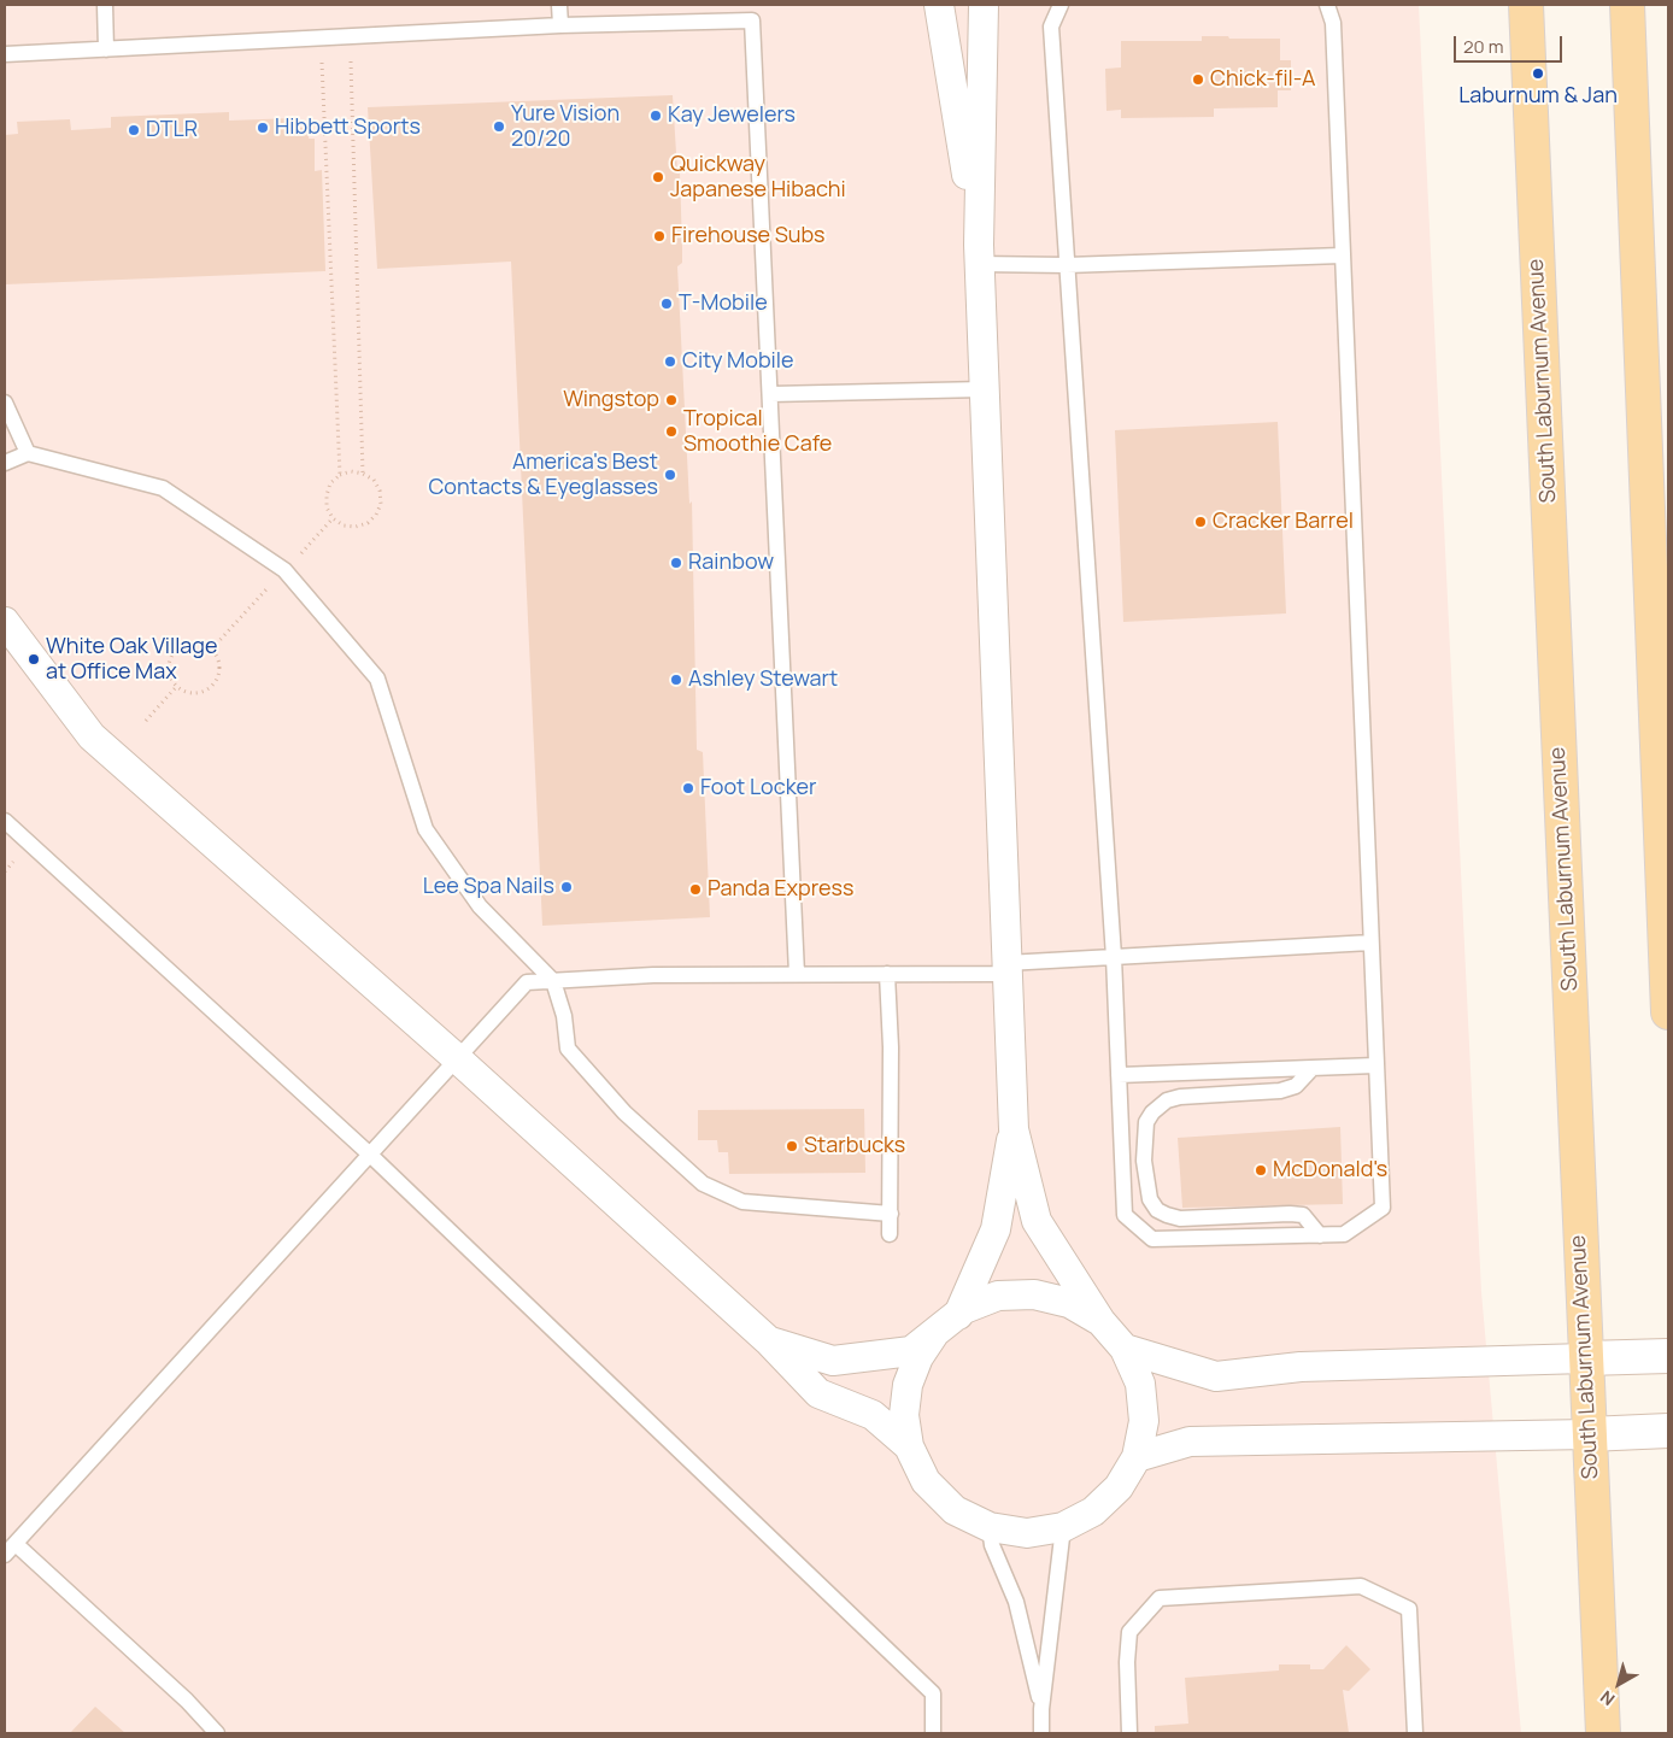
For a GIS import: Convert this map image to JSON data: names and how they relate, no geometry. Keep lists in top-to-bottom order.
{
  "streets": {
    "main road": ["South Laburnum Avenue"]
  },
  "places": [
    "Laburnum & Jan",
    "Chick-fil-A",
    "Kay Jewelers",
    "Yure Vision 20/20",
    "Hibbett Sports",
    "DTLR",
    "Quickway Japanese Hibachi",
    "Firehouse Subs",
    "T-Mobile",
    "City Mobile",
    "Wingstop",
    "Tropical Smoothie Cafe",
    "America's Best Contacts & Eyeglasses",
    "Cracker Barrel",
    "Rainbow",
    "White Oak Village at Office Max",
    "Ashley Stewart",
    "Foot Locker",
    "Lee Spa Nails",
    "Panda Express",
    "Starbucks",
    "McDonald's"
  ],
  "scale_bar": "20 m",
  "north": "bottom left"
}
